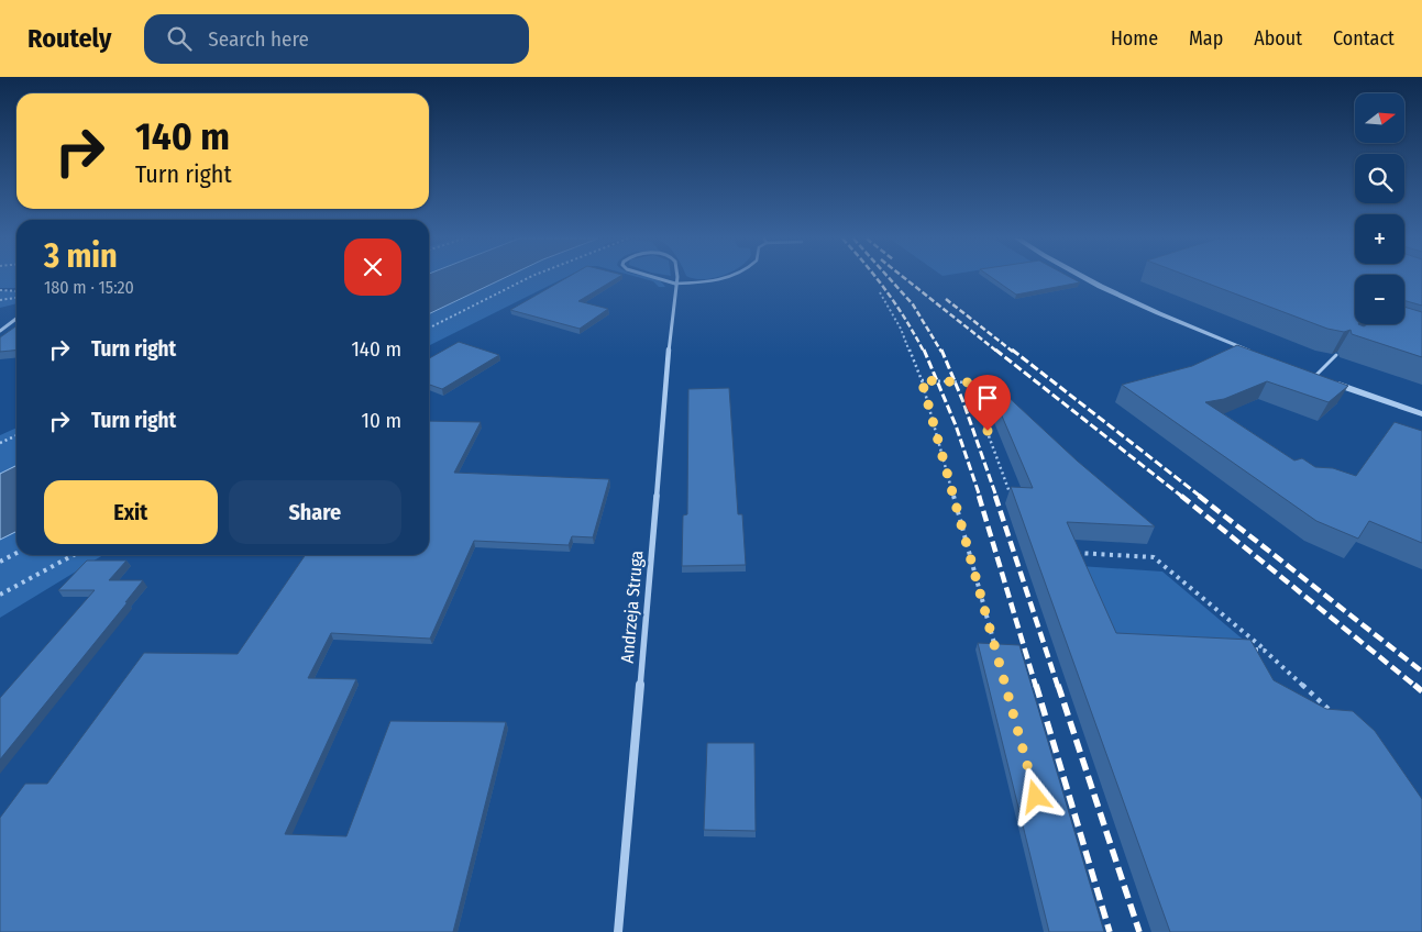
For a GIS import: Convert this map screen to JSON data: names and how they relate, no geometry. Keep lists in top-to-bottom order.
{
  "streets": {
    "street": ["Andrzeja Struga"]
  },
  "north": "right",
  "page": {
    "header": "Routely",
    "search": "Search here",
    "nav": [
      "Home",
      "Map",
      "About",
      "Contact"
    ],
    "map_buttons": ["+", "−"],
    "turn": ["140 m", "Turn right"],
    "heading": ["3 min", "180 m · 15:20"],
    "list": [
      {
        "name": "Turn right",
        "value": "140 m"
      },
      {
        "name": "Turn right",
        "value": "10 m"
      }
    ],
    "buttons": ["Exit", "Share"]
  }
}
